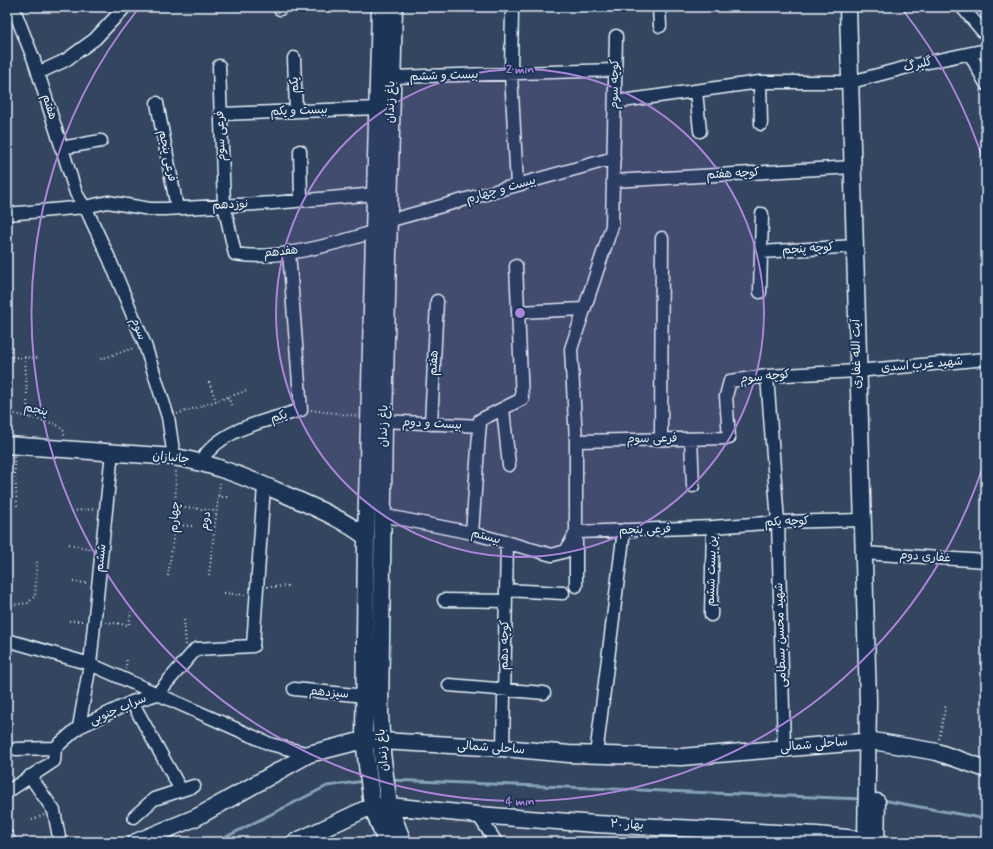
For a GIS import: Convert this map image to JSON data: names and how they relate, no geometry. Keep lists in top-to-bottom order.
{
  "streets": {
    "street": [
      "گلبرگ",
      "بیست و ششم",
      "کوچه سوم",
      "یکم",
      "باغ زندان",
      "هفتم",
      "بیست و یکم",
      "فرعی سوم",
      "فرعی پنجم",
      "کوچه هفتم",
      "بیست و چهارم",
      "نوزدهم",
      "کوچه پنجم",
      "هفدهم",
      "سوم",
      "آیت الله غفاری",
      "شهید عرب اسدی",
      "بیست و دوم",
      "جانبازان",
      "کوچه یکم",
      "بیستم",
      "غفاری دوم",
      "ششم",
      "بن بست ششم",
      "شهید محسن بسطامی",
      "کوچه دهم",
      "سیزدهم",
      "سراب جنوبی",
      "ساحلی شمالی",
      "بهار ۲۰"
    ],
    "path": ["پنجم", "چهارم", "دوم"]
  },
  "crossings": [
    ["گلبرگ", "کوچه سوم"],
    ["گلبرگ", "آیت الله غفاری"],
    ["بیست و ششم", "کوچه سوم"],
    ["بیست و ششم", "باغ زندان"],
    ["کوچه سوم", "فرعی سوم"],
    ["کوچه سوم", "فرعی پنجم"],
    ["کوچه سوم", "کوچه هفتم"],
    ["کوچه سوم", "بیست و چهارم"],
    ["کوچه سوم", "آیت الله غفاری"],
    ["کوچه سوم", "شهید عرب اسدی"],
    ["کوچه سوم", "بیستم"],
    ["کوچه سوم", "شهید محسن بسطامی"],
    ["یکم", "باغ زندان"],
    ["یکم", "بیست و یکم"],
    ["یکم", "بیست و دوم"],
    ["یکم", "جانبازان"],
    ["باغ زندان", "بیست و یکم"],
    ["باغ زندان", "بیست و چهارم"],
    ["باغ زندان", "نوزدهم"],
    ["باغ زندان", "هفدهم"],
    ["باغ زندان", "بیست و دوم"],
    ["باغ زندان", "جانبازان"],
    ["باغ زندان", "بیستم"],
    ["باغ زندان", "سیزدهم"],
    ["باغ زندان", "ساحلی شمالی"],
    ["باغ زندان", "بهار ۲۰"],
    ["هفتم", "نوزدهم"],
    ["هفتم", "سوم"],
    ["هفتم", "بیست و دوم"],
    ["بیست و یکم", "فرعی سوم"],
    ["فرعی سوم", "نوزدهم"],
    ["فرعی سوم", "هفدهم"],
    ["فرعی پنجم", "نوزدهم"],
    ["فرعی پنجم", "کوچه یکم"],
    ["فرعی پنجم", "بیستم"],
    ["فرعی پنجم", "بن بست ششم"],
    ["کوچه هفتم", "آیت الله غفاری"],
    ["نوزدهم", "هفدهم"],
    ["نوزدهم", "سوم"],
    ["کوچه پنجم", "آیت الله غفاری"],
    ["سوم", "جانبازان"],
    ["سوم", "چهارم"],
    ["آیت الله غفاری", "شهید عرب اسدی"],
    ["آیت الله غفاری", "کوچه یکم"],
    ["آیت الله غفاری", "غفاری دوم"],
    ["آیت الله غفاری", "ساحلی شمالی"],
    ["آیت الله غفاری", "بهار ۲۰"],
    ["پنجم", "جانبازان"],
    ["جانبازان", "چهارم"],
    ["جانبازان", "دوم"],
    ["جانبازان", "بیستم"],
    ["جانبازان", "ششم"],
    ["کوچه یکم", "بن بست ششم"],
    ["کوچه یکم", "شهید محسن بسطامی"],
    ["بیستم", "کوچه دهم"],
    ["ششم", "سراب جنوبی"],
    ["شهید محسن بسطامی", "ساحلی شمالی"],
    ["کوچه دهم", "ساحلی شمالی"]
  ],
  "rings": ["2 min", "4 min"]
}
